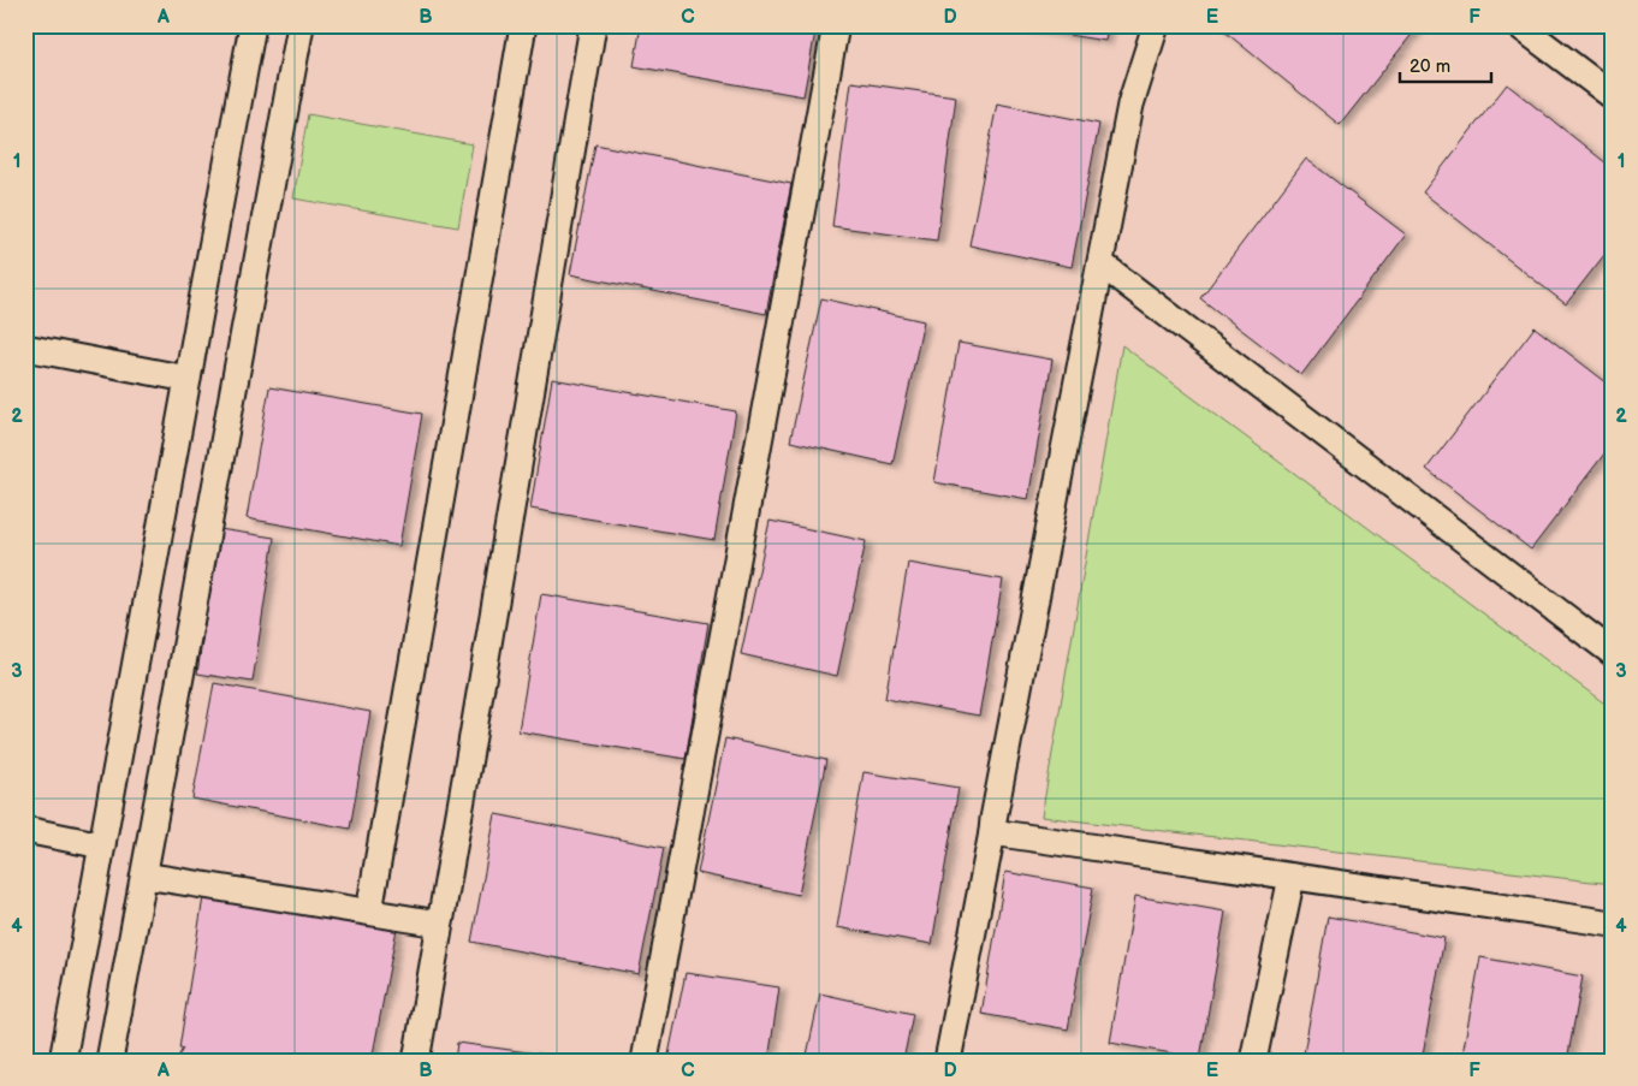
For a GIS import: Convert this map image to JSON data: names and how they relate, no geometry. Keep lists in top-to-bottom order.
{
  "scale_bar": "20 m",
  "grid": {
    "columns": [
      "A",
      "B",
      "C",
      "D",
      "E",
      "F"
    ],
    "rows": [
      "1",
      "2",
      "3",
      "4"
    ]
  }
}
